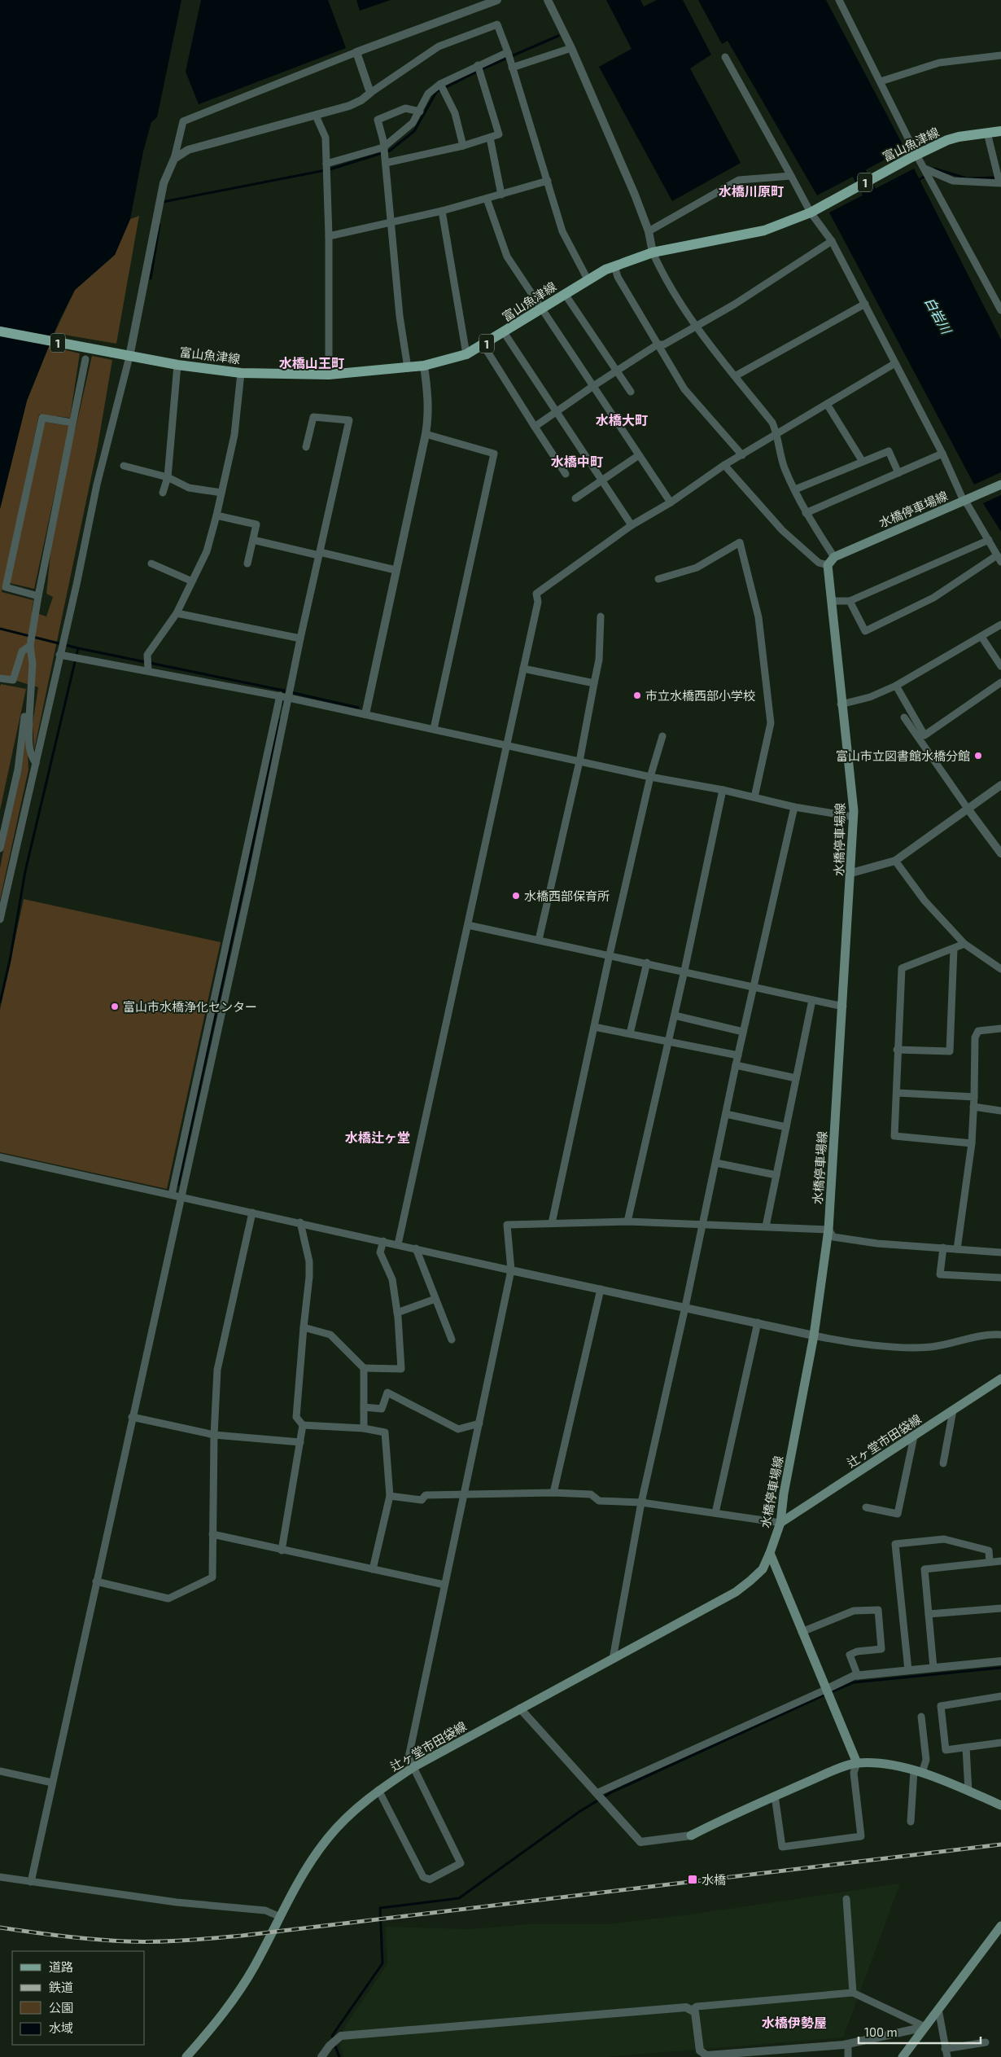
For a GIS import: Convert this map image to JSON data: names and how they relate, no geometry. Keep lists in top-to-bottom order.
{
  "streets": {
    "main road": [
      "富山魚津線",
      "1",
      "水橋停車場線",
      "辻ヶ堂市田袋線"
    ]
  },
  "crossings": [
    ["水橋停車場線", "辻ヶ堂市田袋線"]
  ],
  "districts": [
    "水橋川原町",
    "水橋山王町",
    "水橋大町",
    "水橋中町",
    "水橋辻ヶ堂",
    "水橋伊勢屋"
  ],
  "water": ["白岩川"],
  "places": {
    "other": [
      "市立水橋西部小学校",
      "富山市立図書館水橋分館",
      "水橋西部保育所",
      "富山市水橋浄化センター"
    ],
    "transit": ["水橋"]
  },
  "legend": [
    "道路",
    "鉄道",
    "公園",
    "水域"
  ],
  "scale_bar": "100 m"
}
